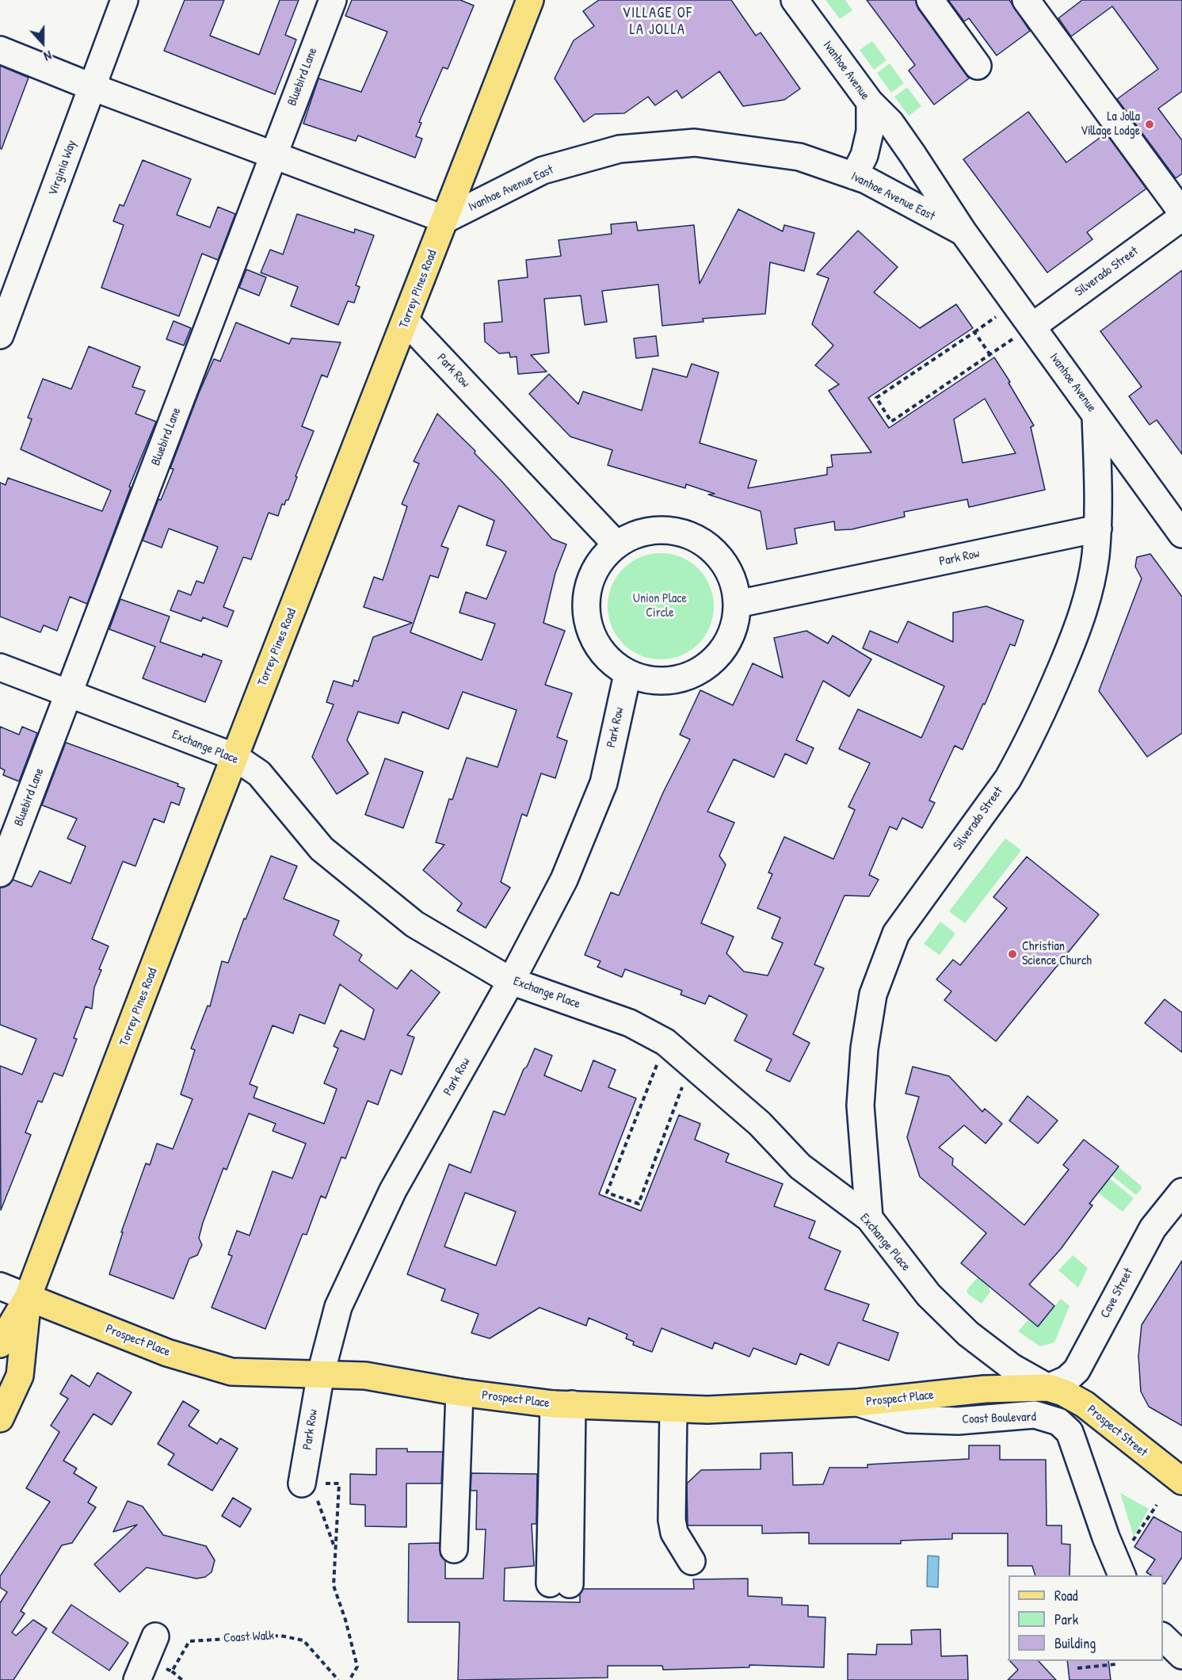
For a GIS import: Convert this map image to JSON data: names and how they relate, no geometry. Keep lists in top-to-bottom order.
{
  "streets": {
    "main road": ["Torrey Pines Road", "Prospect Place", "Prospect Street"],
    "street": [
      "Ivanhoe Avenue",
      "Bluebird Lane",
      "Virginia Way",
      "Ivanhoe Avenue East",
      "Silverado Street",
      "Park Row",
      "Exchange Place",
      "Cave Street",
      "Coast Boulevard"
    ],
    "path": ["Coast Walk"]
  },
  "crossings": [
    ["Ivanhoe Avenue", "Ivanhoe Avenue East"],
    ["Ivanhoe Avenue", "Silverado Street"],
    ["Bluebird Lane", "Exchange Place"],
    ["Ivanhoe Avenue East", "Torrey Pines Road"],
    ["Silverado Street", "Park Row"],
    ["Silverado Street", "Exchange Place"],
    ["Torrey Pines Road", "Park Row"],
    ["Torrey Pines Road", "Exchange Place"],
    ["Torrey Pines Road", "Prospect Place"],
    ["Park Row", "Exchange Place"],
    ["Park Row", "Prospect Place"],
    ["Exchange Place", "Cave Street"],
    ["Exchange Place", "Prospect Place"],
    ["Exchange Place", "Prospect Street"],
    ["Cave Street", "Prospect Place"],
    ["Cave Street", "Prospect Street"],
    ["Prospect Place", "Coast Boulevard"],
    ["Prospect Place", "Prospect Street"]
  ],
  "districts": ["VILLAGE OF LA JOLLA"],
  "parks": ["Union Place Circle"],
  "places": ["La Jolla Village Lodge", "Christian Science Church"],
  "legend": ["Road", "Park", "Building"],
  "north": "bottom"
}
